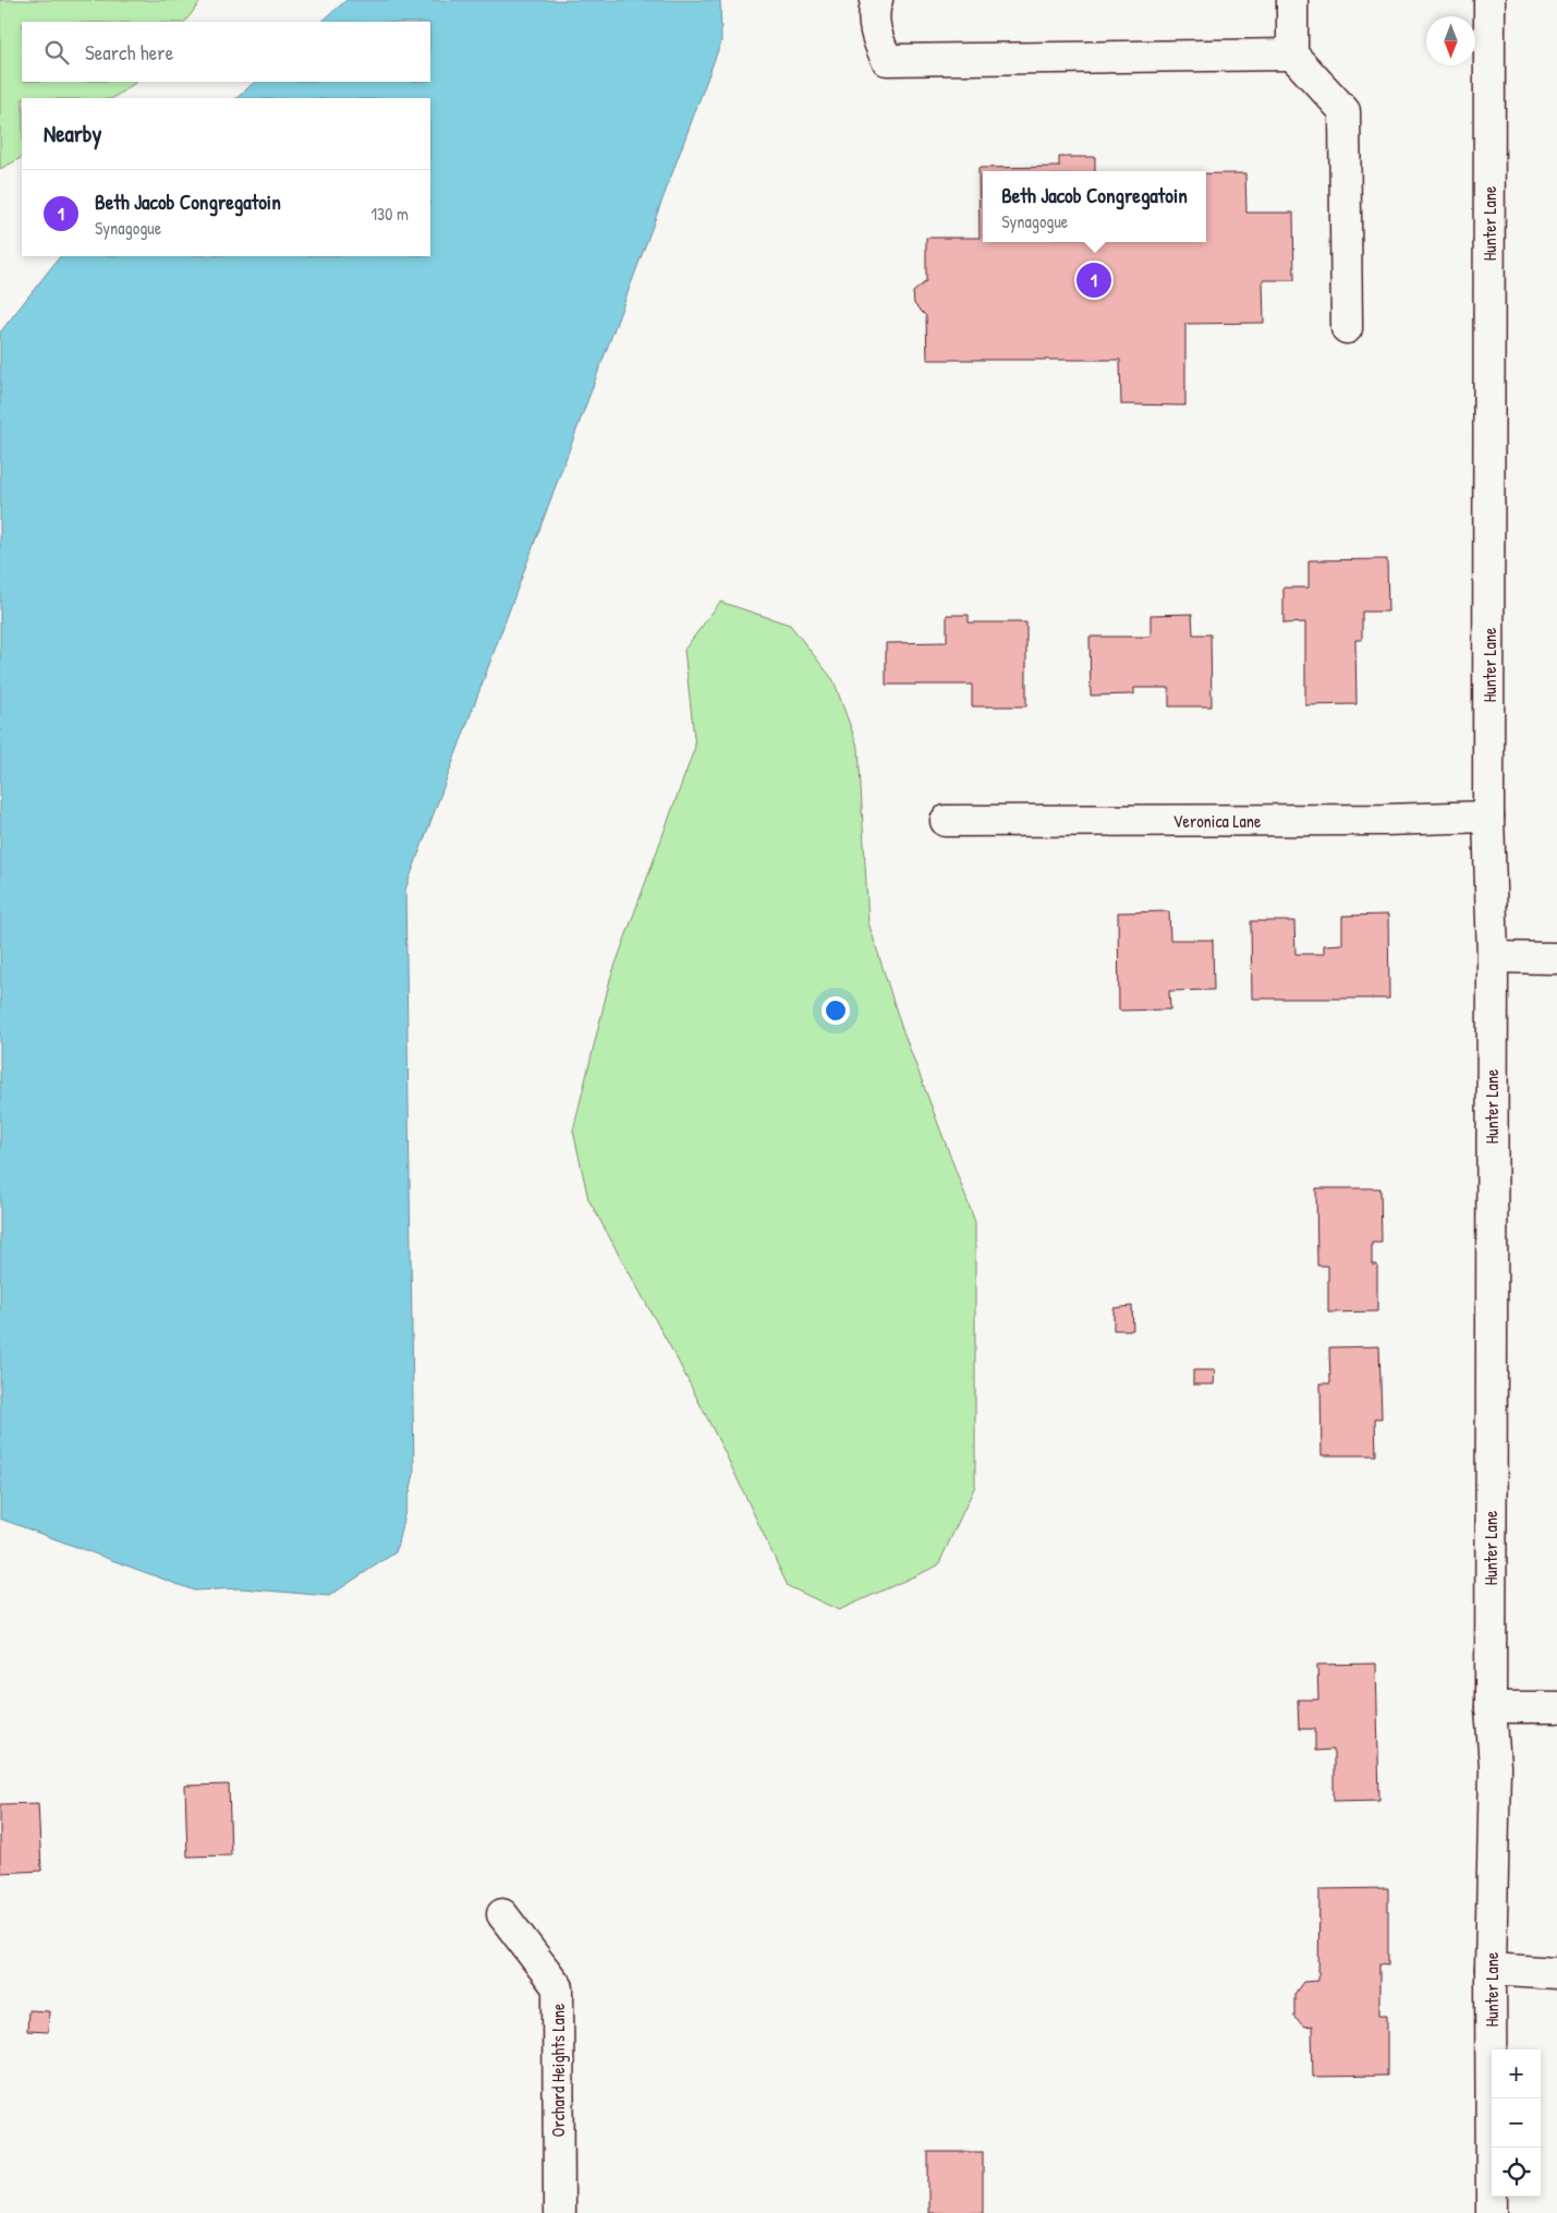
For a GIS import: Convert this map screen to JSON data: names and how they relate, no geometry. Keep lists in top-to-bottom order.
{
  "streets": {
    "street": ["Hunter Lane", "Veronica Lane", "Orchard Heights Lane"]
  },
  "crossings": [
    ["Hunter Lane", "Veronica Lane"]
  ],
  "north": "bottom",
  "page": {
    "search": "Search here",
    "heading": "Nearby",
    "list": [
      {
        "mark": "1",
        "name": "Beth Jacob Congregatoin",
        "note": "Synagogue",
        "value": "130 m"
      }
    ],
    "popup": ["Beth Jacob Congregatoin", "Synagogue"],
    "pins": "1",
    "map_buttons": ["+", "−"]
  }
}
